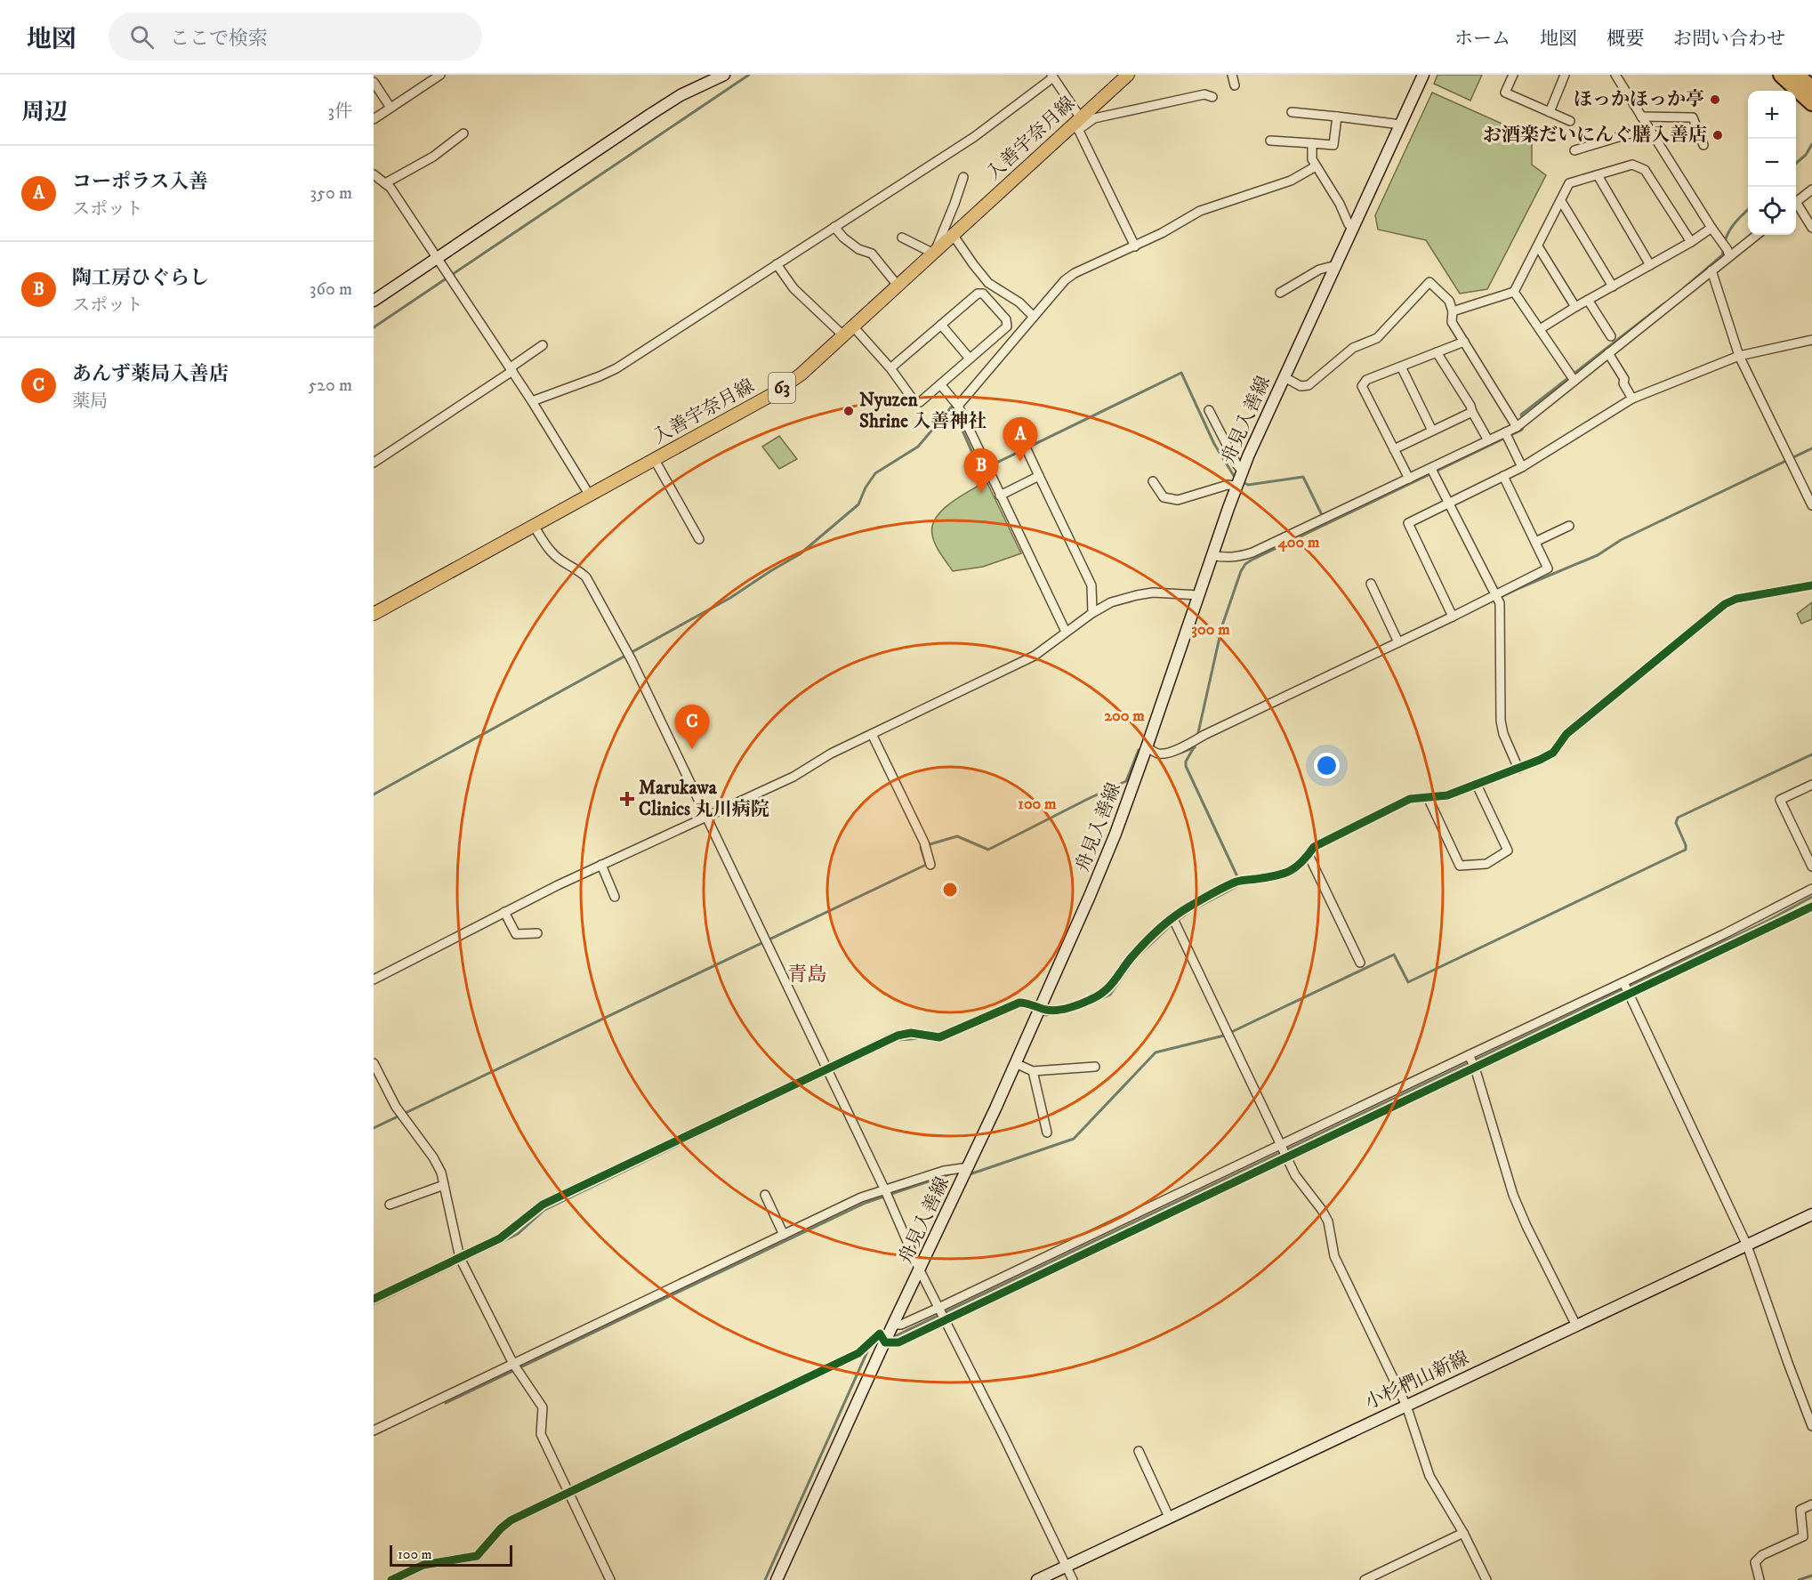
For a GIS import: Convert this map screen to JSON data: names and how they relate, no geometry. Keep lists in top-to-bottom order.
{
  "streets": {
    "main road": [
      "入善宇奈月線",
      "63",
      "舟見入善線",
      "小杉椚山新線"
    ]
  },
  "districts": ["青島"],
  "places": {
    "other": ["ほっかほっか亭", "お酒楽だいにんぐ膳入善店", "Nyuzen Shrine 入善神社"],
    "health": ["Marukawa Clinics 丸川病院"]
  },
  "scale_bar": "100 m",
  "page": {
    "header": "地図",
    "search": "ここで検索",
    "nav": [
      "ホーム",
      "地図",
      "概要",
      "お問い合わせ"
    ],
    "heading": ["周辺", "3件"],
    "map_buttons": ["+", "−"],
    "list": [
      {
        "mark": "A",
        "name": "コーポラス入善",
        "note": "スポット",
        "value": "350 m"
      },
      {
        "mark": "B",
        "name": "陶工房ひぐらし",
        "note": "スポット",
        "value": "360 m"
      },
      {
        "mark": "C",
        "name": "あんず薬局入善店",
        "note": "薬局",
        "value": "520 m"
      }
    ],
    "pins": ["A", "B", "C"],
    "scale": "100 m"
  },
  "rings": [
    "400 m",
    "300 m",
    "200 m",
    "100 m"
  ]
}
